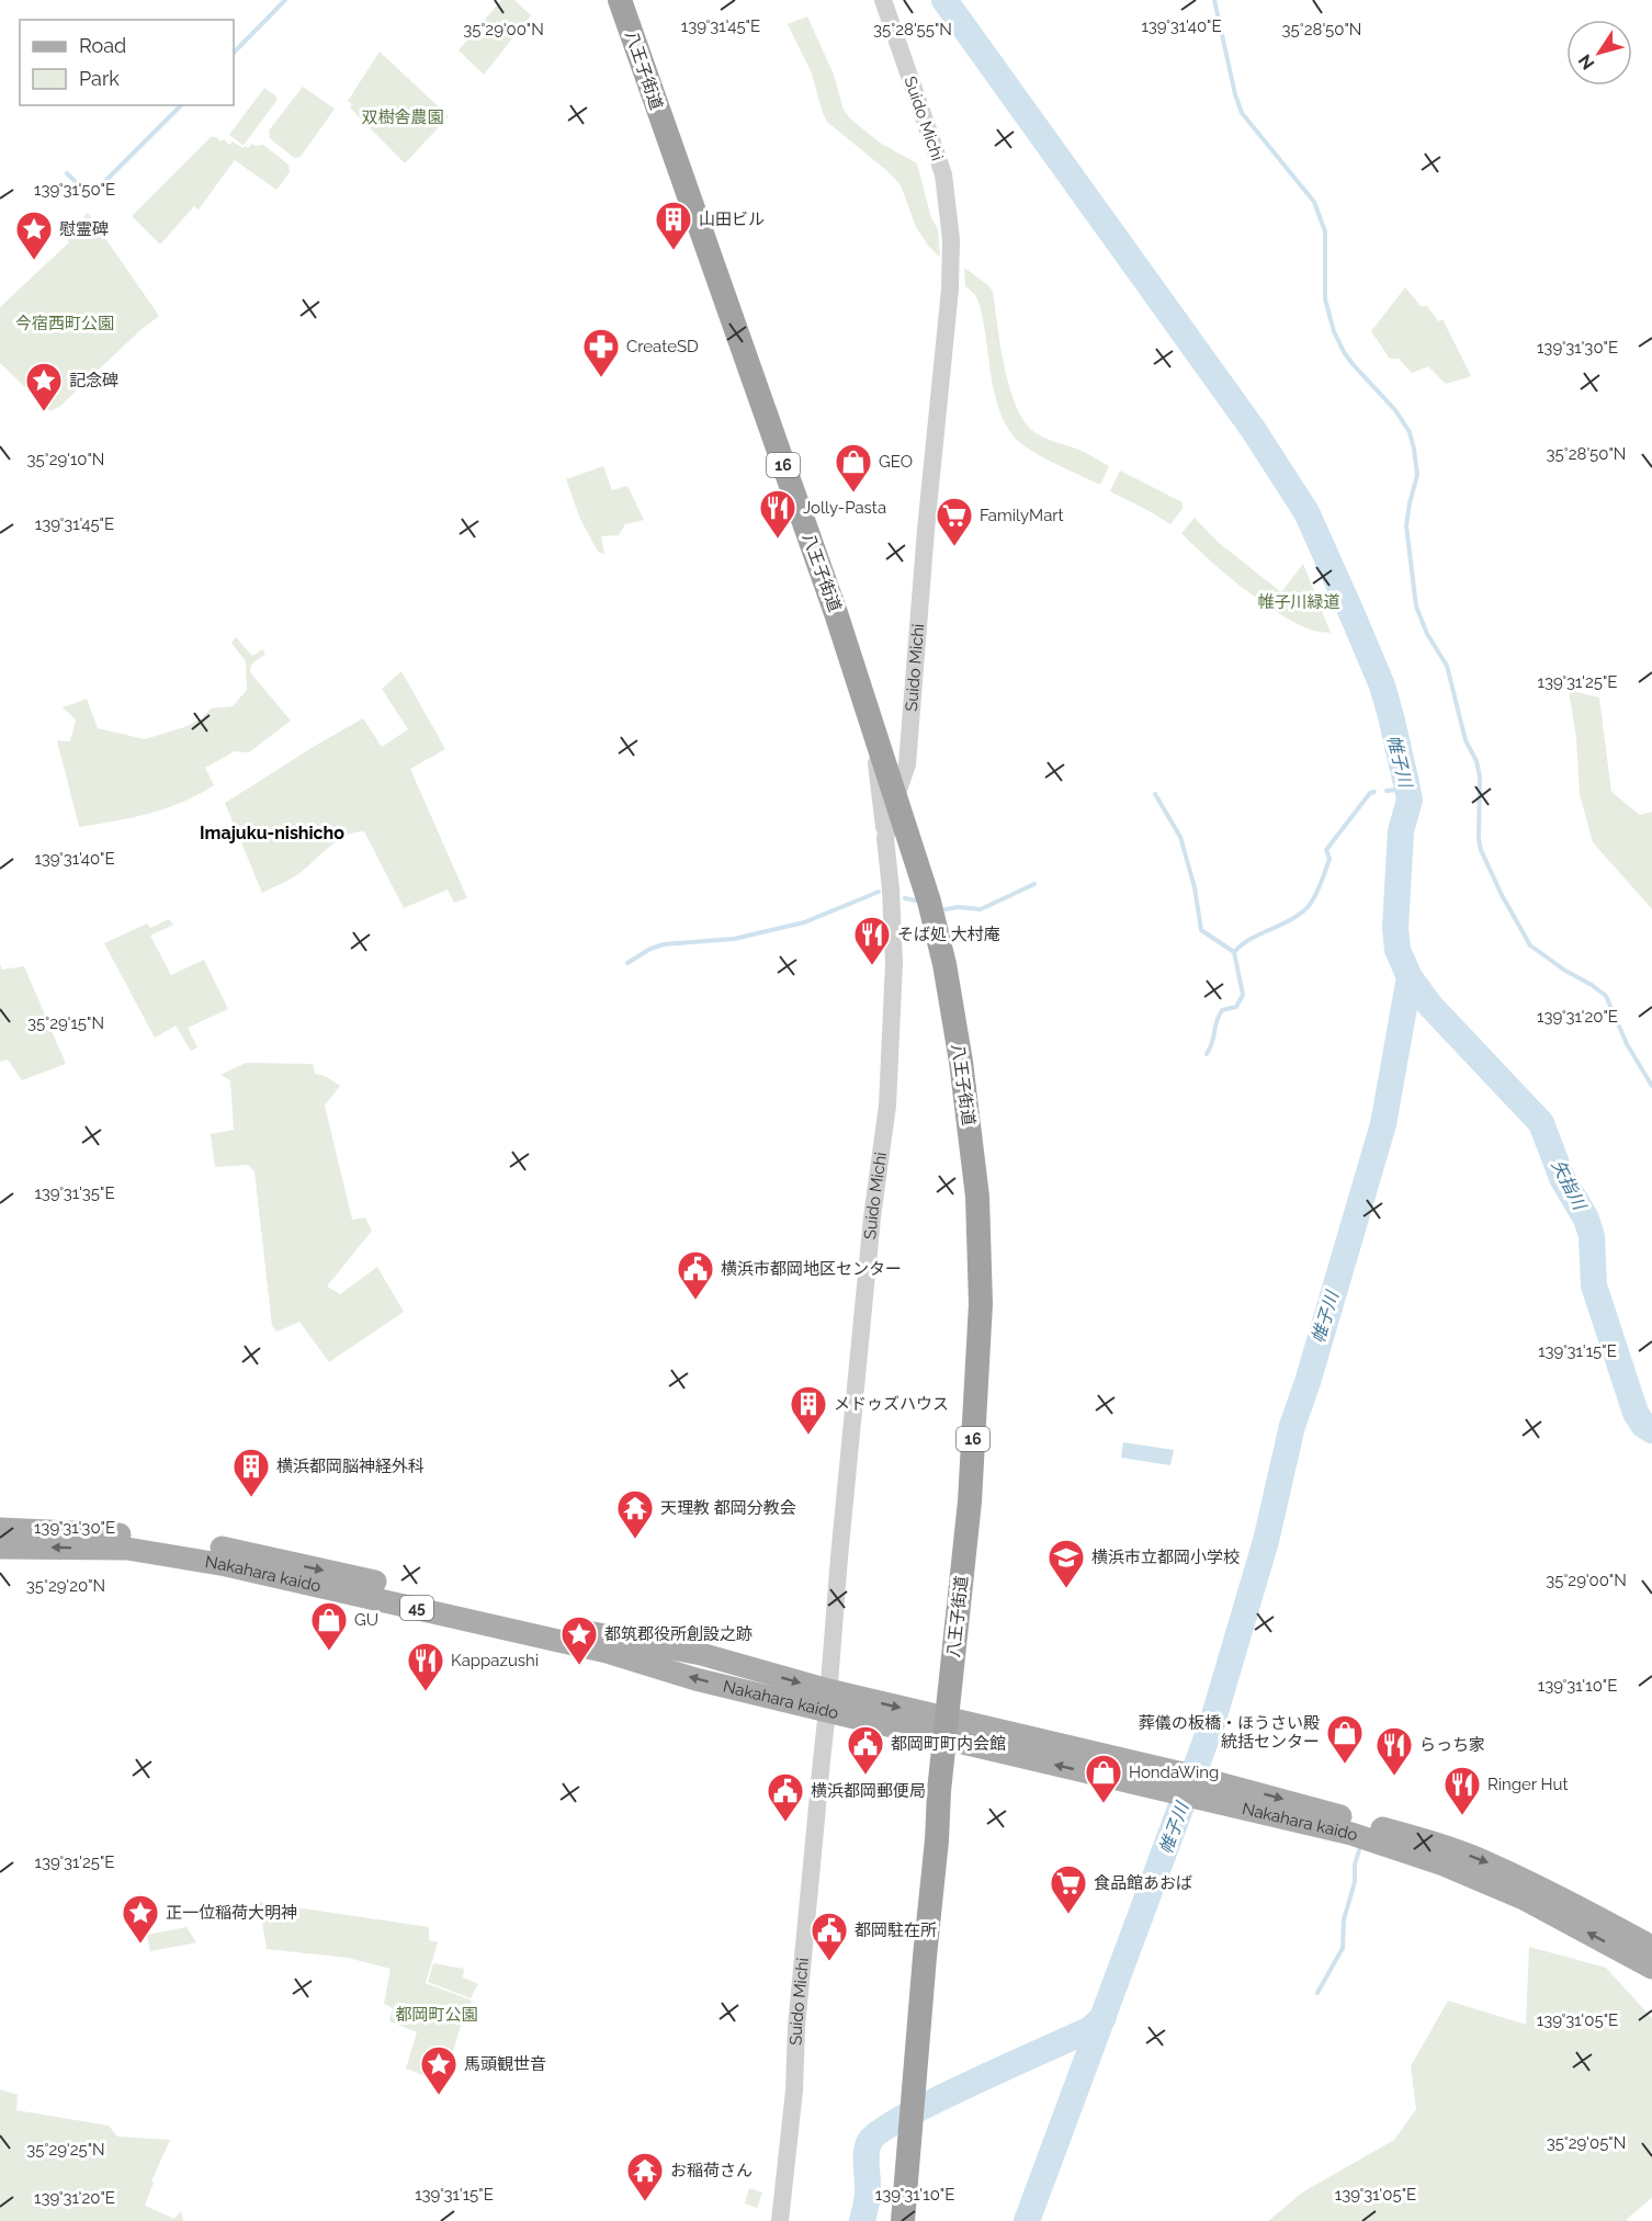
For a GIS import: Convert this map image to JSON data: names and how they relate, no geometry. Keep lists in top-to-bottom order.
{
  "streets": {
    "highway": ["八王子街道", "16"],
    "main road": ["Nakahara kaido", "45"],
    "street": ["Suido Michi"]
  },
  "crossings": [
    ["八王子街道", "Suido Michi"],
    ["八王子街道", "Nakahara kaido"],
    ["Suido Michi", "Nakahara kaido"]
  ],
  "districts": ["Imajuku-nishicho"],
  "water": ["帷子川", "矢指川"],
  "parks": [
    "双樹舎農園",
    "今宿西町公園",
    "帷子川緑道",
    "都岡町公園"
  ],
  "places": {
    "building": ["山田ビル", "メドゥズハウス", "横浜都岡脳神経外科"],
    "place": [
      "慰霊碑",
      "記念碑",
      "都筑郡役所創設之跡",
      "正一位稲荷大明神",
      "馬頭観世音"
    ],
    "pharmacy": ["CreateSD"],
    "shop": [
      "GEO",
      "GU",
      "葬儀の板橋・ほうさい殿 統括センター",
      "HondaWing"
    ],
    "restaurant": [
      "Jolly-Pasta",
      "そば処 大村庵",
      "Kappazushi",
      "らっち家",
      "Ringer Hut"
    ],
    "supermarket": ["FamilyMart", "食品館あおば"],
    "public building": [
      "横浜市都岡地区センター",
      "都岡町町内会館",
      "横浜都岡郵便局",
      "都岡駐在所"
    ],
    "temple": ["天理教 都岡分教会", "お稲荷さん"],
    "school or university": ["横浜市立都岡小学校"]
  },
  "legend": ["Road", "Park"],
  "north": "bottom left",
  "coordinates": [
    "139°31'45\"E",
    "139°31'40\"E",
    "35°29'00\"N",
    "35°28'55\"N",
    "35°28'50\"N",
    "139°31'50\"E",
    "139°31'30\"E",
    "35°29'10\"N",
    "139°31'25\"E",
    "139°31'20\"E",
    "35°29'15\"N",
    "139°31'35\"E",
    "139°31'15\"E",
    "35°29'20\"N",
    "139°31'10\"E",
    "139°31'05\"E",
    "35°29'05\"N",
    "35°29'25\"N"
  ]
}
